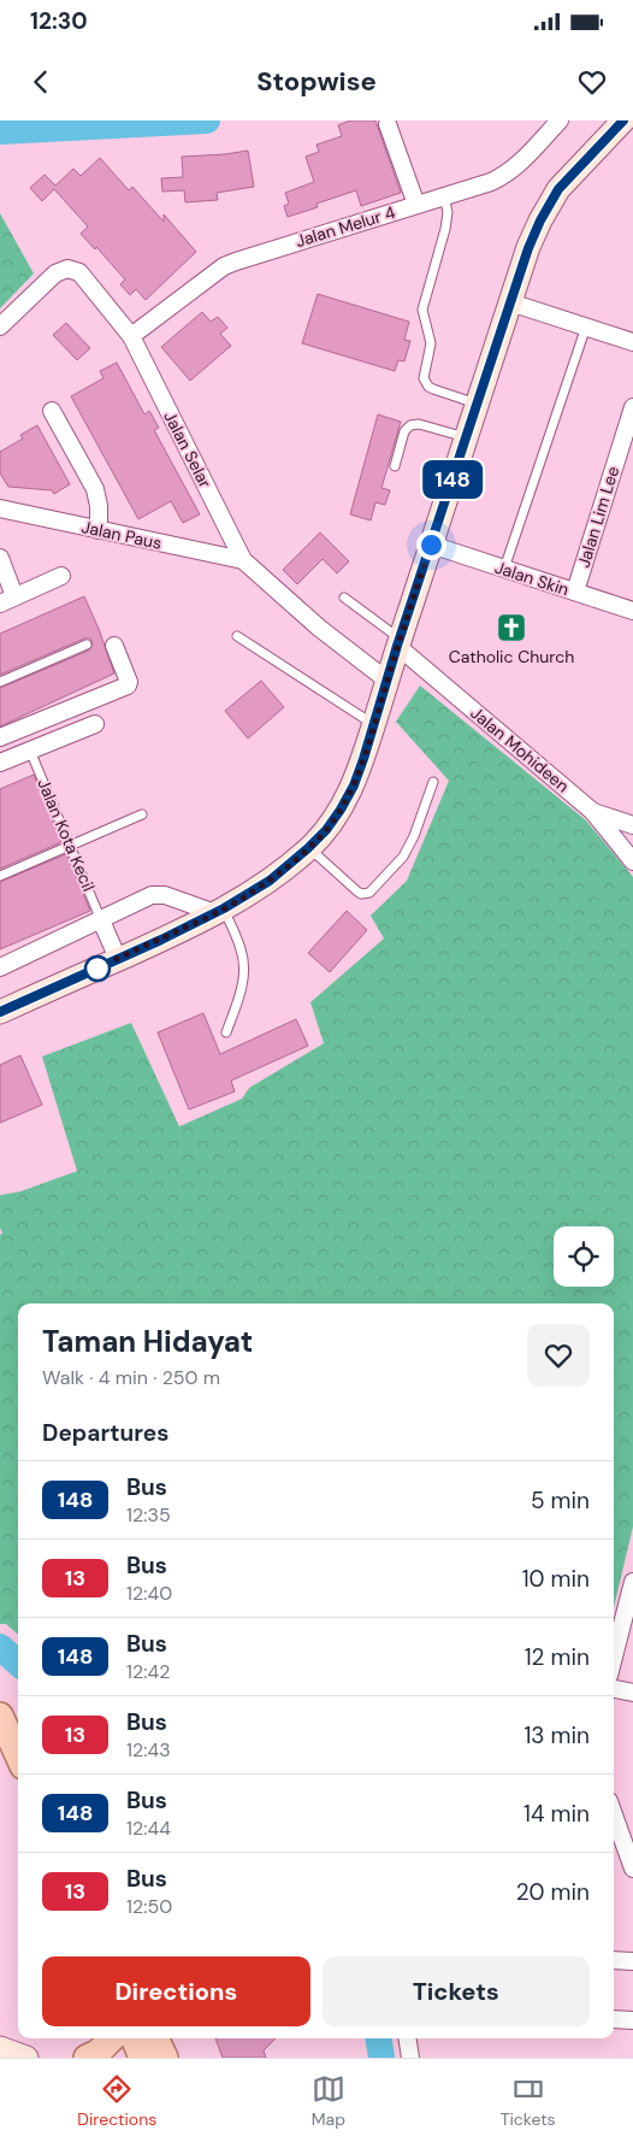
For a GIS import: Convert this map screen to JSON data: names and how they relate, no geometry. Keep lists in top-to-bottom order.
{
  "streets": {
    "street": [
      "Jalan Melur 4",
      "Jalan Selar",
      "Jalan Lim Lee",
      "Jalan Paus",
      "Jalan Skin",
      "Jalan Mohideen"
    ],
    "lane": ["Jalan Kota Kecil"]
  },
  "crossings": [
    ["Jalan Melur 4", "Jalan Selar"],
    ["Jalan Selar", "Jalan Paus"],
    ["Jalan Lim Lee", "Jalan Skin"]
  ],
  "places": {
    "church": ["Catholic Church"]
  },
  "lines": ["bus line 148"],
  "page": {
    "status": "12:30",
    "header": "Stopwise",
    "on_map": "148",
    "heading": [
      ["Taman Hidayat", "Walk · 4 min · 250 m"],
      "Departures"
    ],
    "list": [
      {
        "mark": "148",
        "name": "Bus",
        "note": "12:35",
        "value": "5 min"
      },
      {
        "mark": "13",
        "name": "Bus",
        "note": "12:40",
        "value": "10 min"
      },
      {
        "mark": "148",
        "name": "Bus",
        "note": "12:42",
        "value": "12 min"
      },
      {
        "mark": "13",
        "name": "Bus",
        "note": "12:43",
        "value": "13 min"
      },
      {
        "mark": "148",
        "name": "Bus",
        "note": "12:44",
        "value": "14 min"
      },
      {
        "mark": "13",
        "name": "Bus",
        "note": "12:50",
        "value": "20 min"
      }
    ],
    "buttons": ["Directions", "Tickets"],
    "tabs": ["Directions", "Map", "Tickets"]
  }
}
